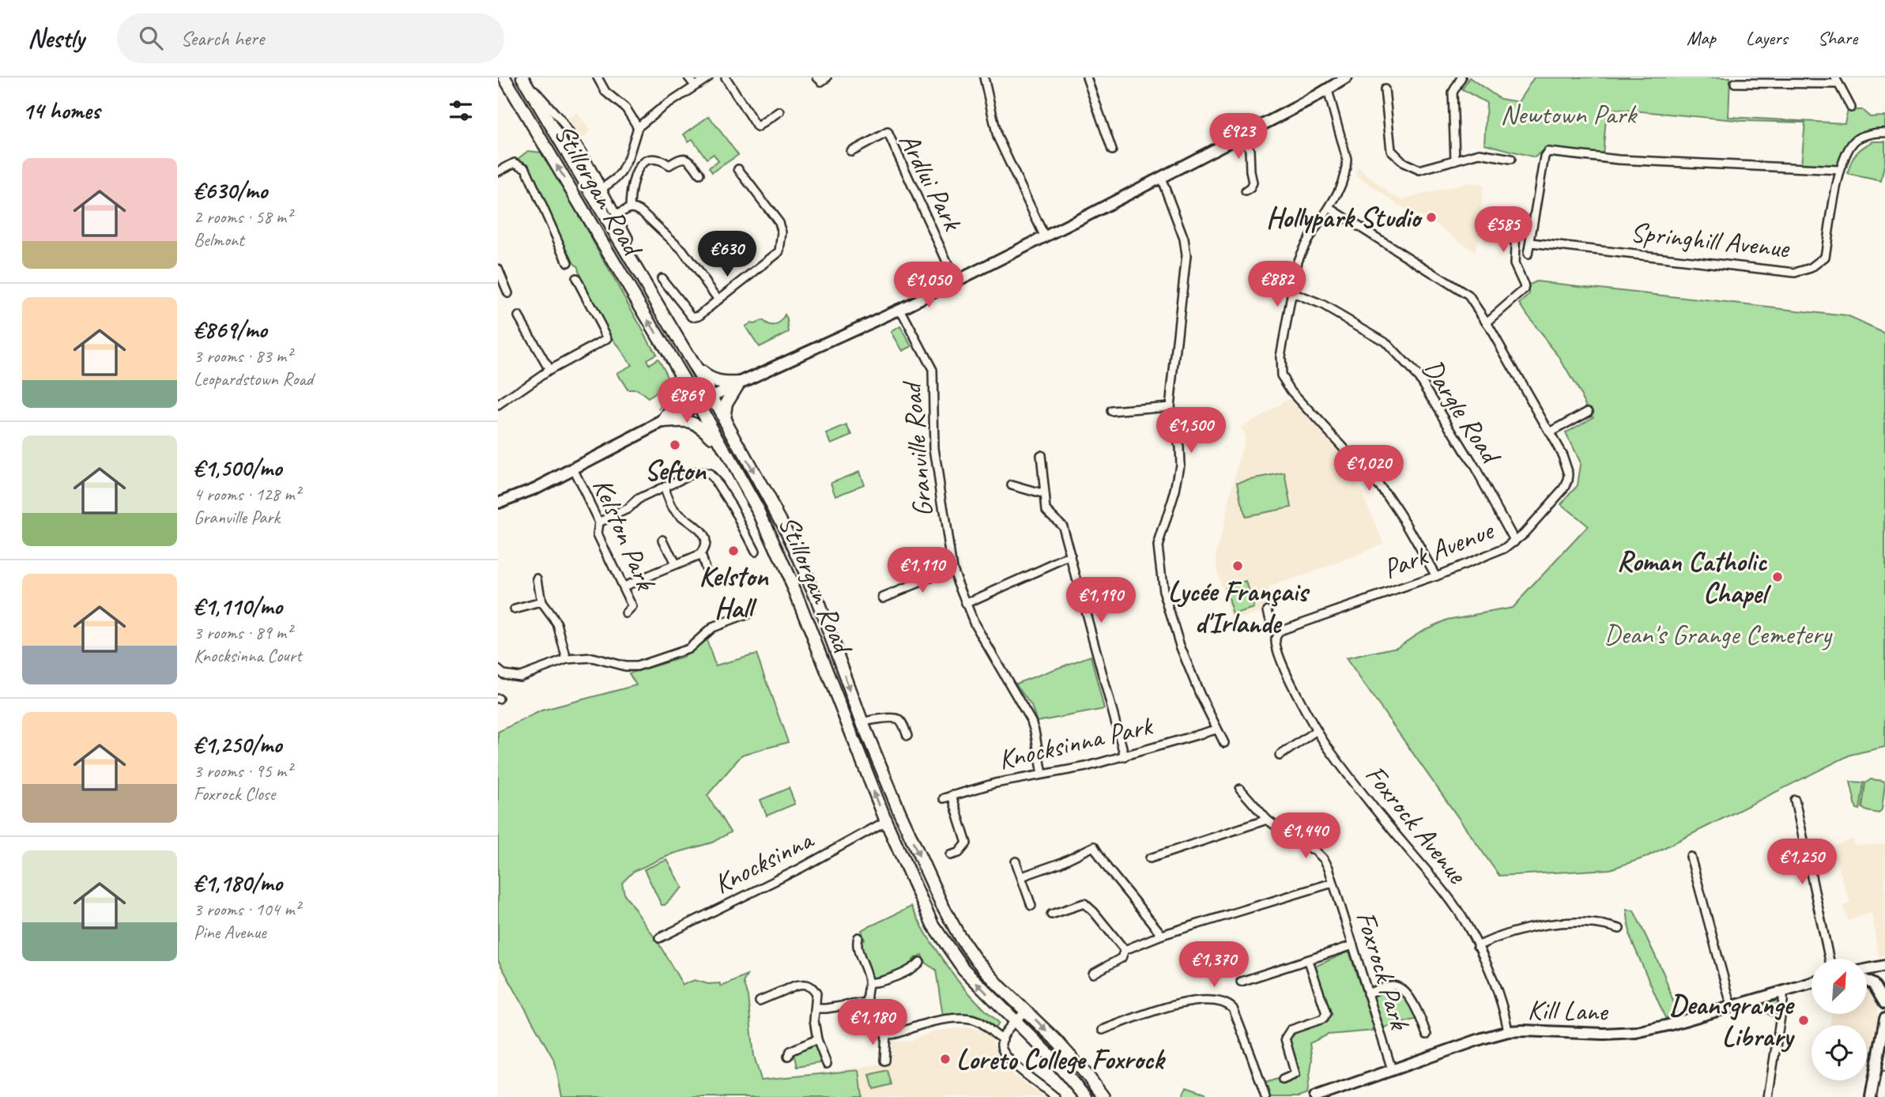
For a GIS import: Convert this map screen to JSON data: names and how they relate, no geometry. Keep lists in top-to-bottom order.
{
  "streets": {
    "highway": ["Stillorgan Road"],
    "main road": ["Kill Lane"],
    "street": [
      "Ardlui Park",
      "Springhill Avenue",
      "Dargle Road",
      "Granville Road",
      "Kelston Park",
      "Park Avenue",
      "Knocksinna Park",
      "Foxrock Avenue",
      "Knocksinna",
      "Foxrock Park"
    ]
  },
  "crossings": [
    ["Stillorgan Road", "Knocksinna"],
    ["Dargle Road", "Park Avenue"],
    ["Granville Road", "Knocksinna Park"],
    ["Park Avenue", "Foxrock Avenue"],
    ["Foxrock Avenue", "Kill Lane"],
    ["Foxrock Park", "Kill Lane"]
  ],
  "parks": ["Newtown Park", "Dean's Grange Cemetery"],
  "places": [
    "Hollypark Studio",
    "Sefton",
    "Kelston Hall",
    "Lycée Français d'Irlande",
    "Roman Catholic Chapel",
    "Deansgrange Library",
    "Loreto College Foxrock"
  ],
  "north": "top right",
  "page": {
    "header": "Nestly",
    "search": "Search here",
    "nav": ["Map", "Layers", "Share"],
    "heading": "14 homes",
    "price": [
      "€923",
      "€585",
      "€630",
      "€882",
      "€1,050",
      "€869",
      "€1,500",
      "€1,020",
      "€1,110",
      "€1,190",
      "€1,440",
      "€1,250",
      "€1,370",
      "€1,180"
    ],
    "list": [
      {
        "name": "€630/mo",
        "note": "2 rooms · 58 m² · Belmont"
      },
      {
        "name": "€869/mo",
        "note": "3 rooms · 83 m² · Leopardstown Road"
      },
      {
        "name": "€1,500/mo",
        "note": "4 rooms · 128 m² · Granville Park"
      },
      {
        "name": "€1,110/mo",
        "note": "3 rooms · 89 m² · Knocksinna Court"
      },
      {
        "name": "€1,250/mo",
        "note": "3 rooms · 95 m² · Foxrock Close"
      },
      {
        "name": "€1,180/mo",
        "note": "3 rooms · 104 m² · Pine Avenue"
      }
    ]
  }
}
